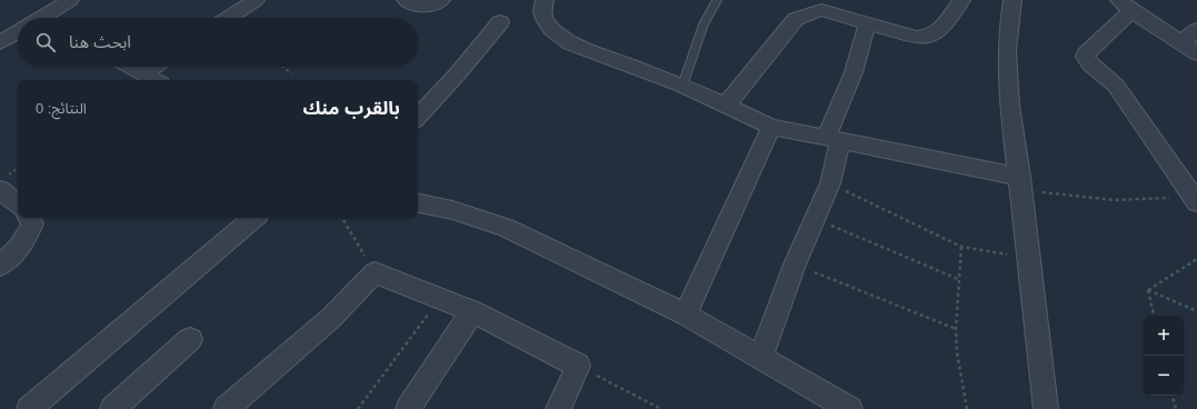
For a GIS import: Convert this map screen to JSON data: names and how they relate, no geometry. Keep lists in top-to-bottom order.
{
  "page": {
    "search": "ابحث هنا",
    "heading": ["بالقرب منك", "النتائج: 0"],
    "map_buttons": ["+", "−"]
  }
}
